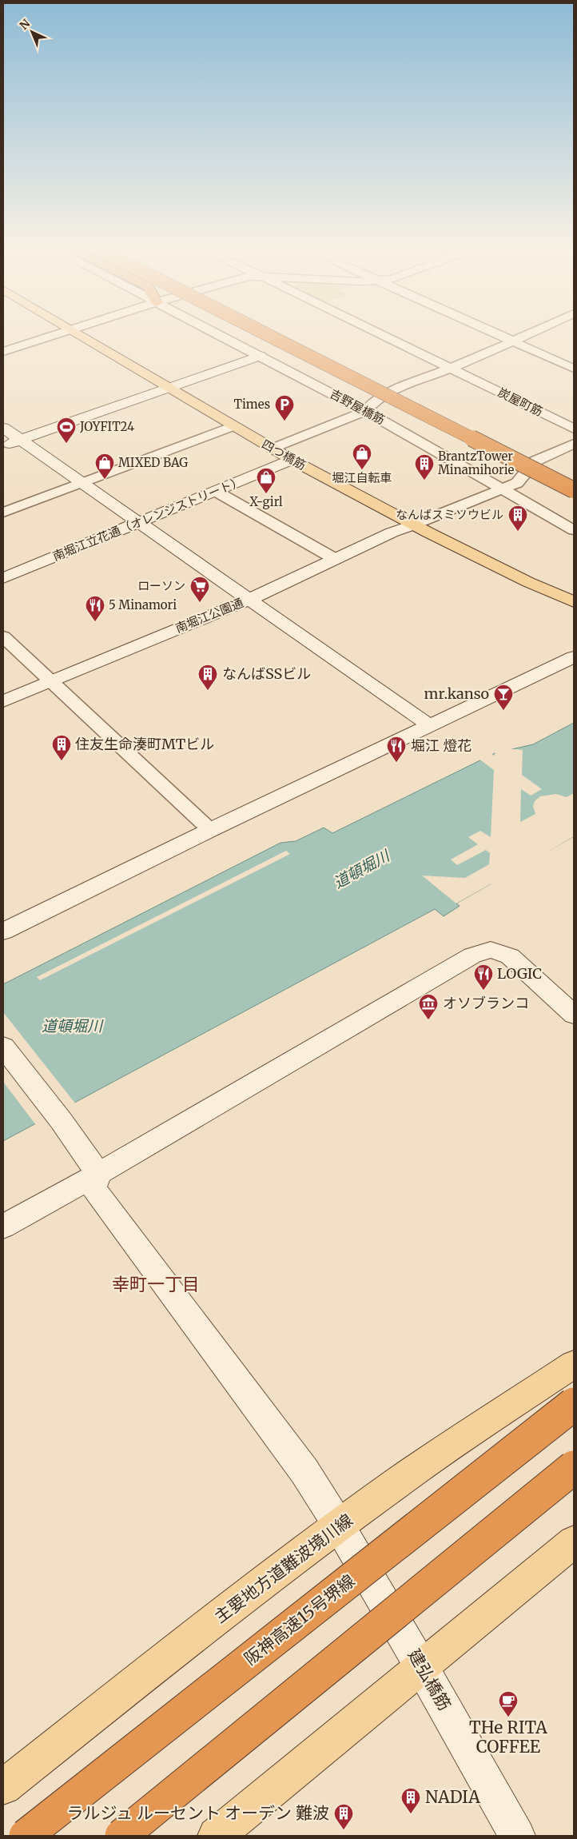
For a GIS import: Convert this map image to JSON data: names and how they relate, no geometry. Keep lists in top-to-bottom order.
{
  "streets": {
    "highway": ["阪神高速15号堺線"],
    "main road": ["四つ橋筋", "主要地方道難波境川線"],
    "street": [
      "炭屋町筋",
      "吉野屋橋筋",
      "南堀江立花通（オレンジストリート）",
      "南堀江公園通",
      "建弘橋筋"
    ]
  },
  "crossings": [
    ["四つ橋筋", "南堀江立花通（オレンジストリート）"],
    ["四つ橋筋", "南堀江公園通"],
    ["主要地方道難波境川線", "建弘橋筋"]
  ],
  "districts": ["幸町一丁目"],
  "water": ["道頓堀川"],
  "places": {
    "parking": ["Times"],
    "sports": ["JOYFIT24"],
    "shop": ["堀江自転車", "MIXED BAG", "X-girl"],
    "building": [
      "BrantzTower Minamihorie",
      "なんばスミソウビル",
      "なんばSSビル",
      "住友生命湊町MTビル",
      "NADIA",
      "ラルジュ ルーセント オーデン 難波"
    ],
    "supermarket": ["ローソン"],
    "restaurant": ["5 Minamori", "堀江 燈花", "LOGIC"],
    "bar": ["mr.kanso"],
    "museum": ["オソブランコ"],
    "cafe": ["THe RITA COFFEE"]
  },
  "north": "top left"
}
